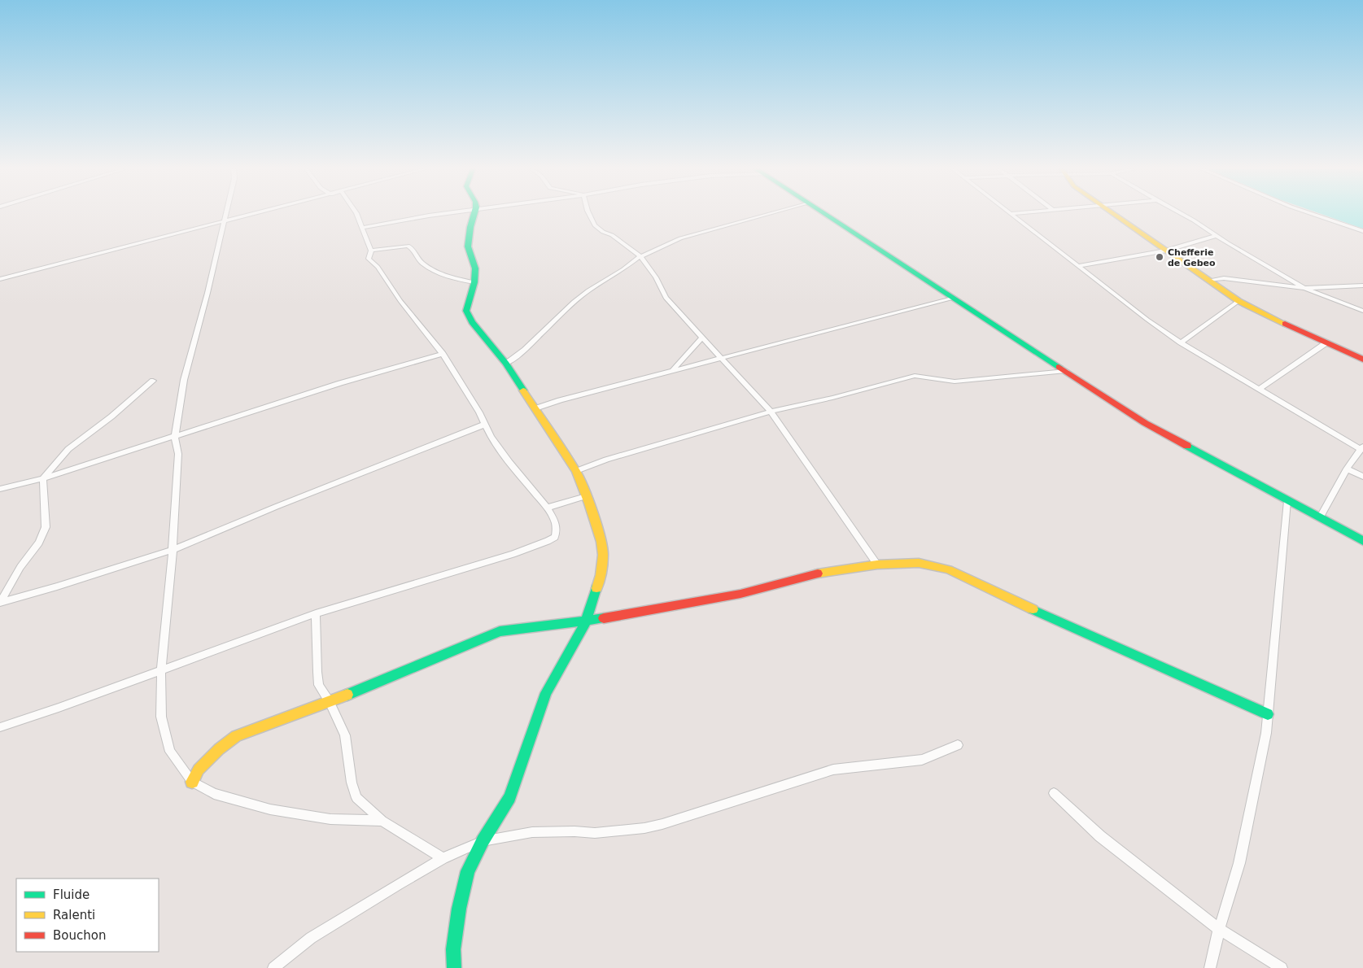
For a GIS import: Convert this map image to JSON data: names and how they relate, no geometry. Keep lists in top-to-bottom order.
{
  "places": ["Chefferie de Gebeo"],
  "legend": ["Fluide", "Ralenti", "Bouchon"]
}
